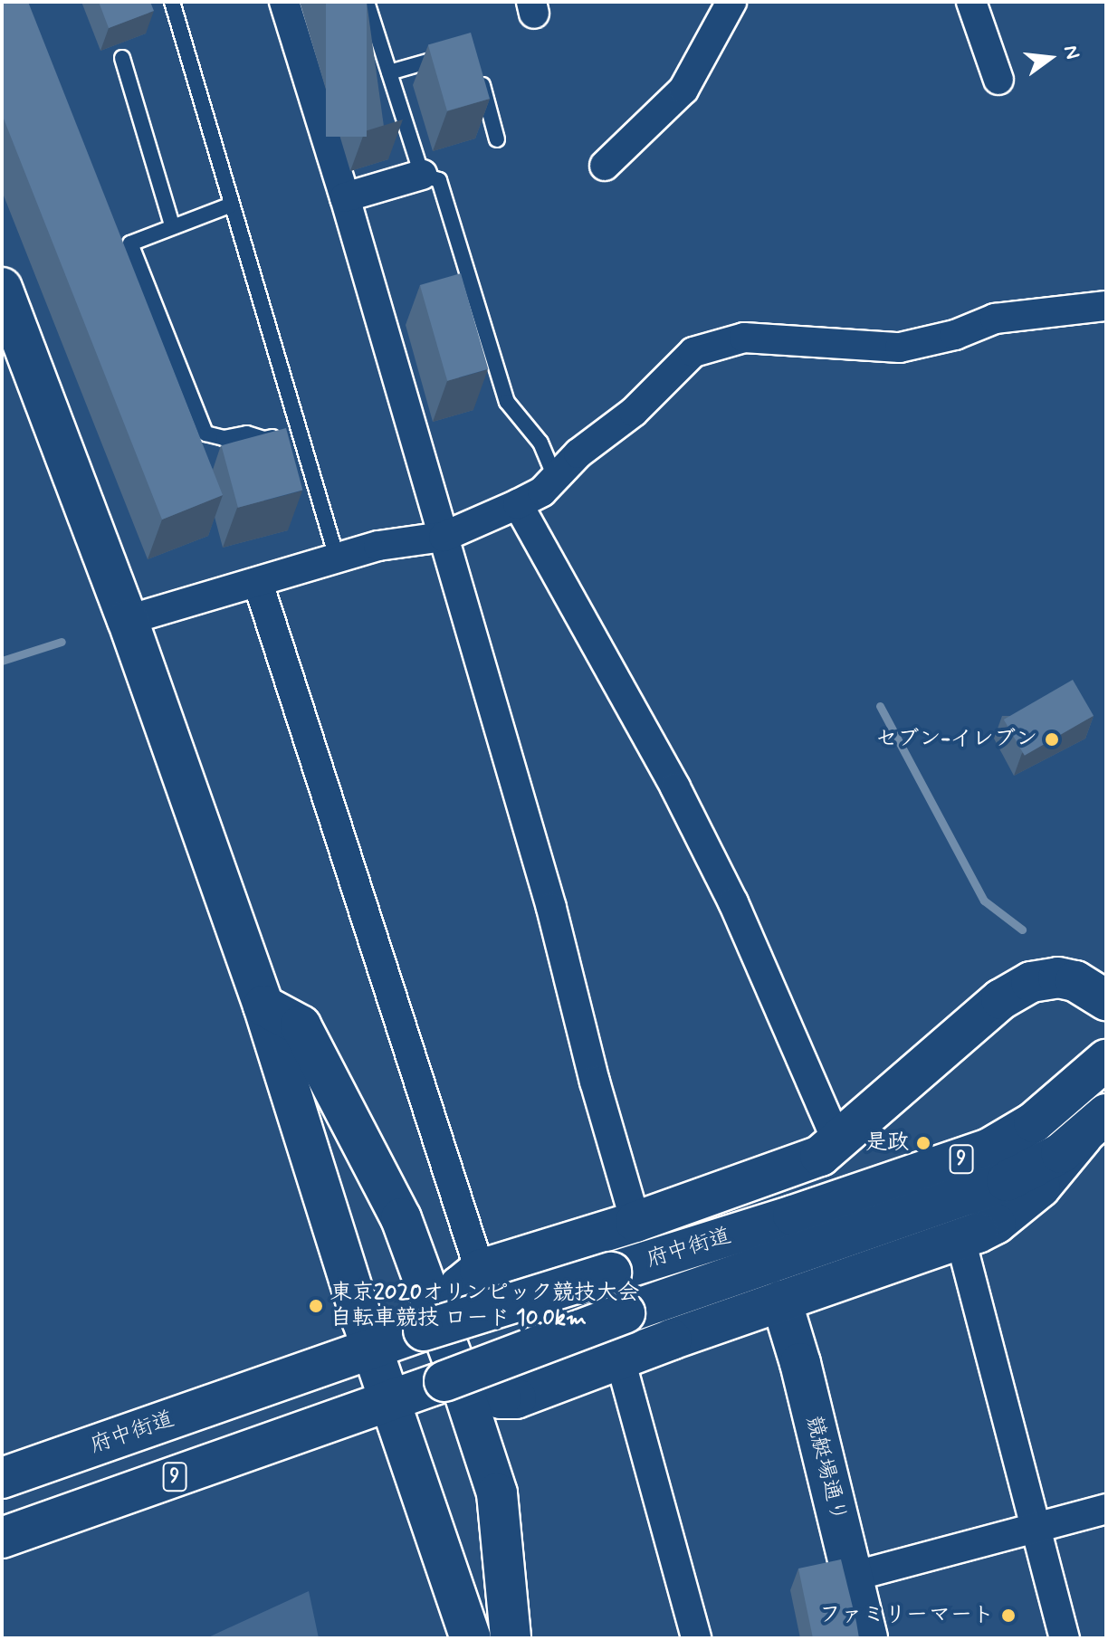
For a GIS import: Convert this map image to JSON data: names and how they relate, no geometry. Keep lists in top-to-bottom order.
{
  "streets": {
    "main road": ["9", "府中街道", "競艇場通り"]
  },
  "places": [
    "セブン-イレブン",
    "是政",
    "東京2020オリンピック競技大会 自転車競技 ロード 10.0km",
    "ファミリーマート"
  ],
  "north": "right"
}
